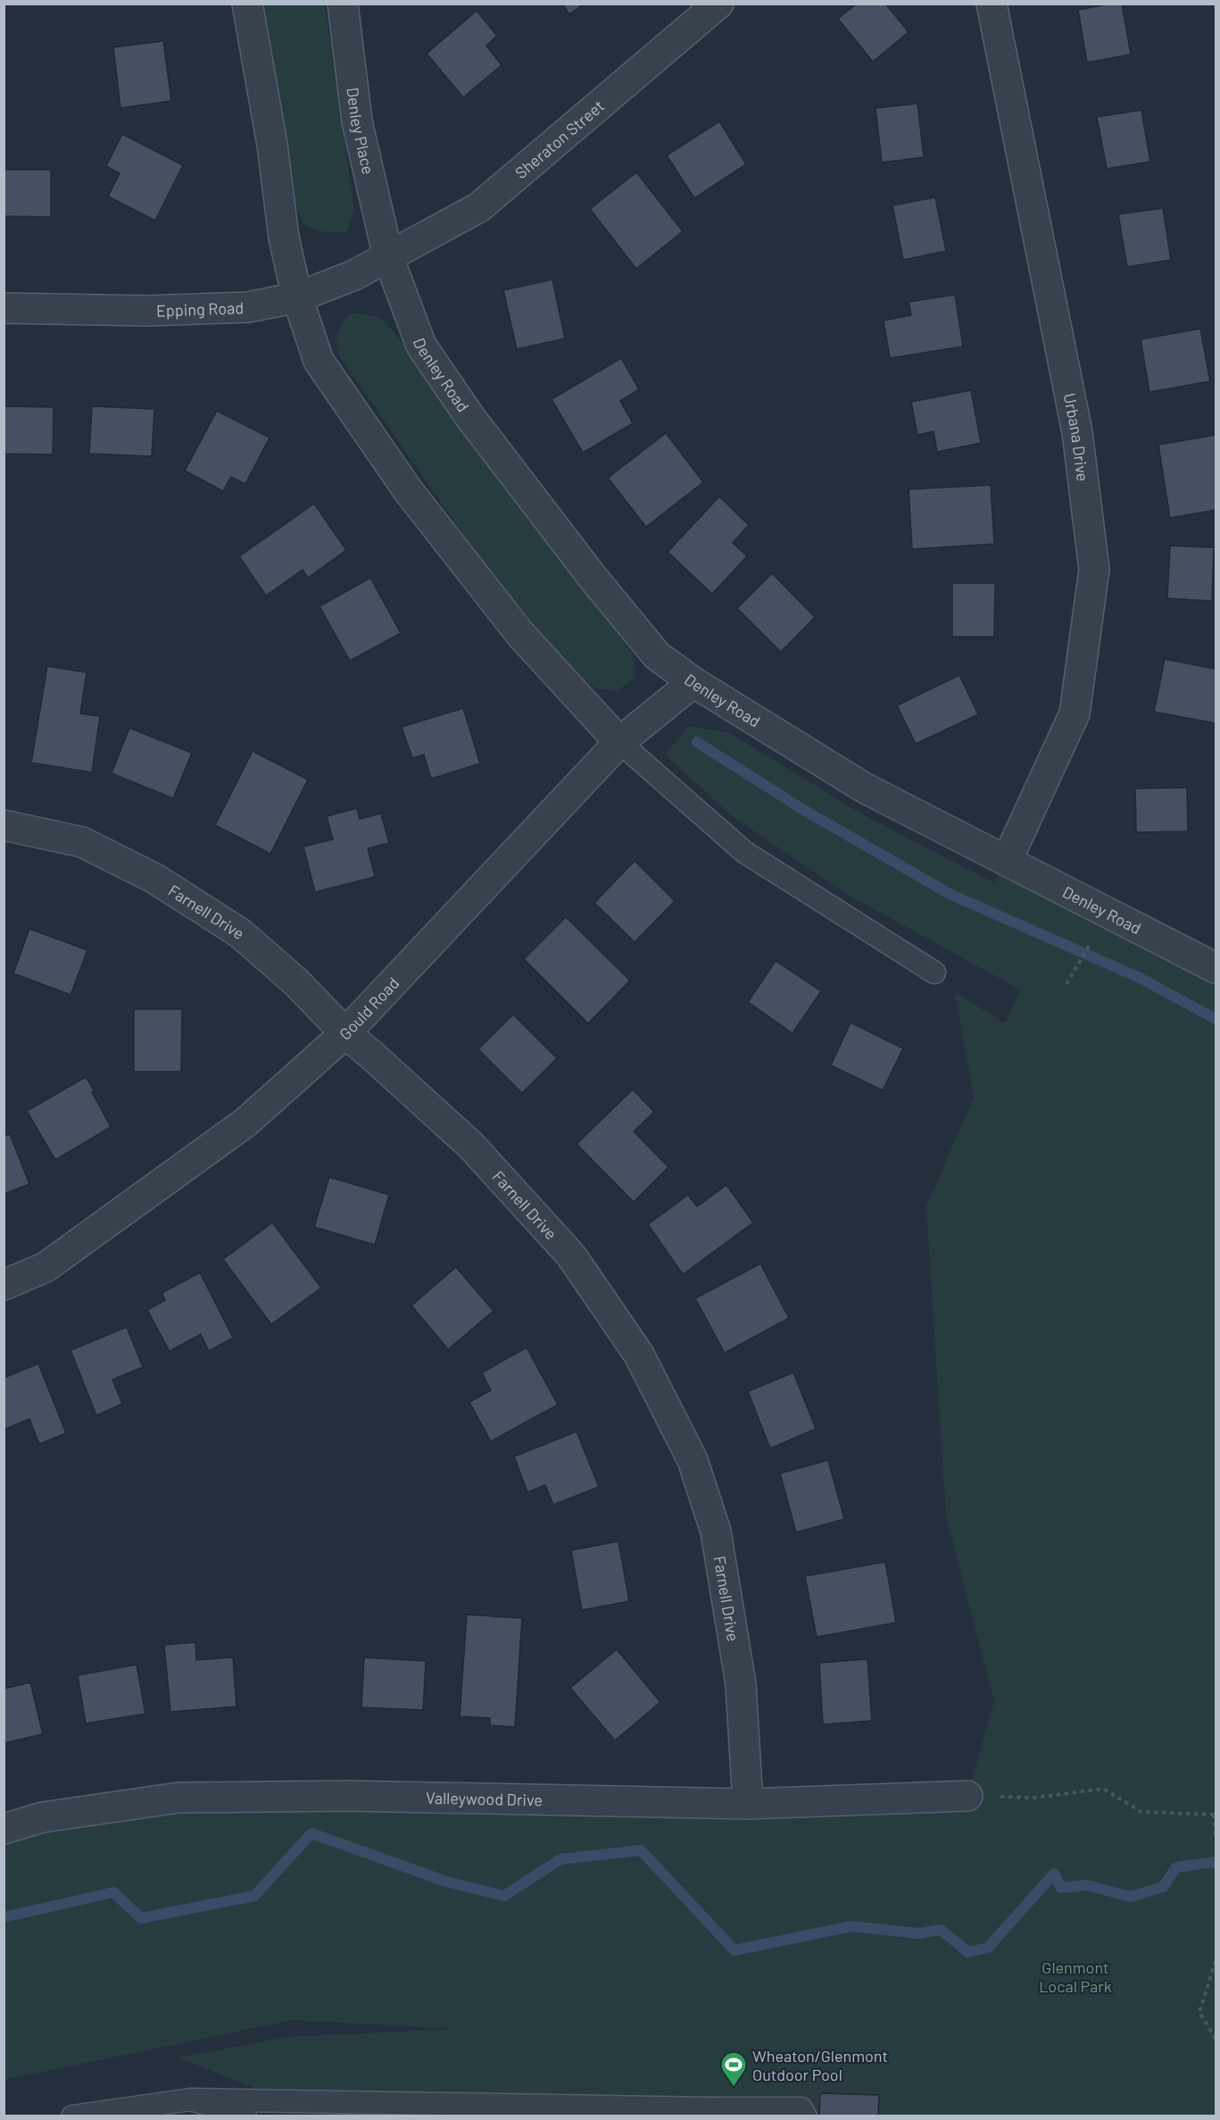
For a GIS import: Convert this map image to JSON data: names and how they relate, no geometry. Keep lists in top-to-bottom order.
{
  "streets": {
    "street": [
      "Denley Place",
      "Sheraton Street",
      "Epping Road",
      "Denley Road",
      "Urbana Drive",
      "Farnell Drive",
      "Gould Road",
      "Valleywood Drive"
    ]
  },
  "crossings": [
    ["Denley Place", "Sheraton Street"],
    ["Denley Place", "Epping Road"],
    ["Denley Place", "Denley Road"],
    ["Sheraton Street", "Epping Road"],
    ["Sheraton Street", "Denley Road"],
    ["Epping Road", "Denley Road"],
    ["Denley Road", "Urbana Drive"],
    ["Denley Road", "Gould Road"],
    ["Farnell Drive", "Gould Road"],
    ["Farnell Drive", "Valleywood Drive"]
  ],
  "parks": ["Glenmont Local Park"],
  "places": {
    "sports": ["Wheaton/Glenmont Outdoor Pool"]
  }
}
